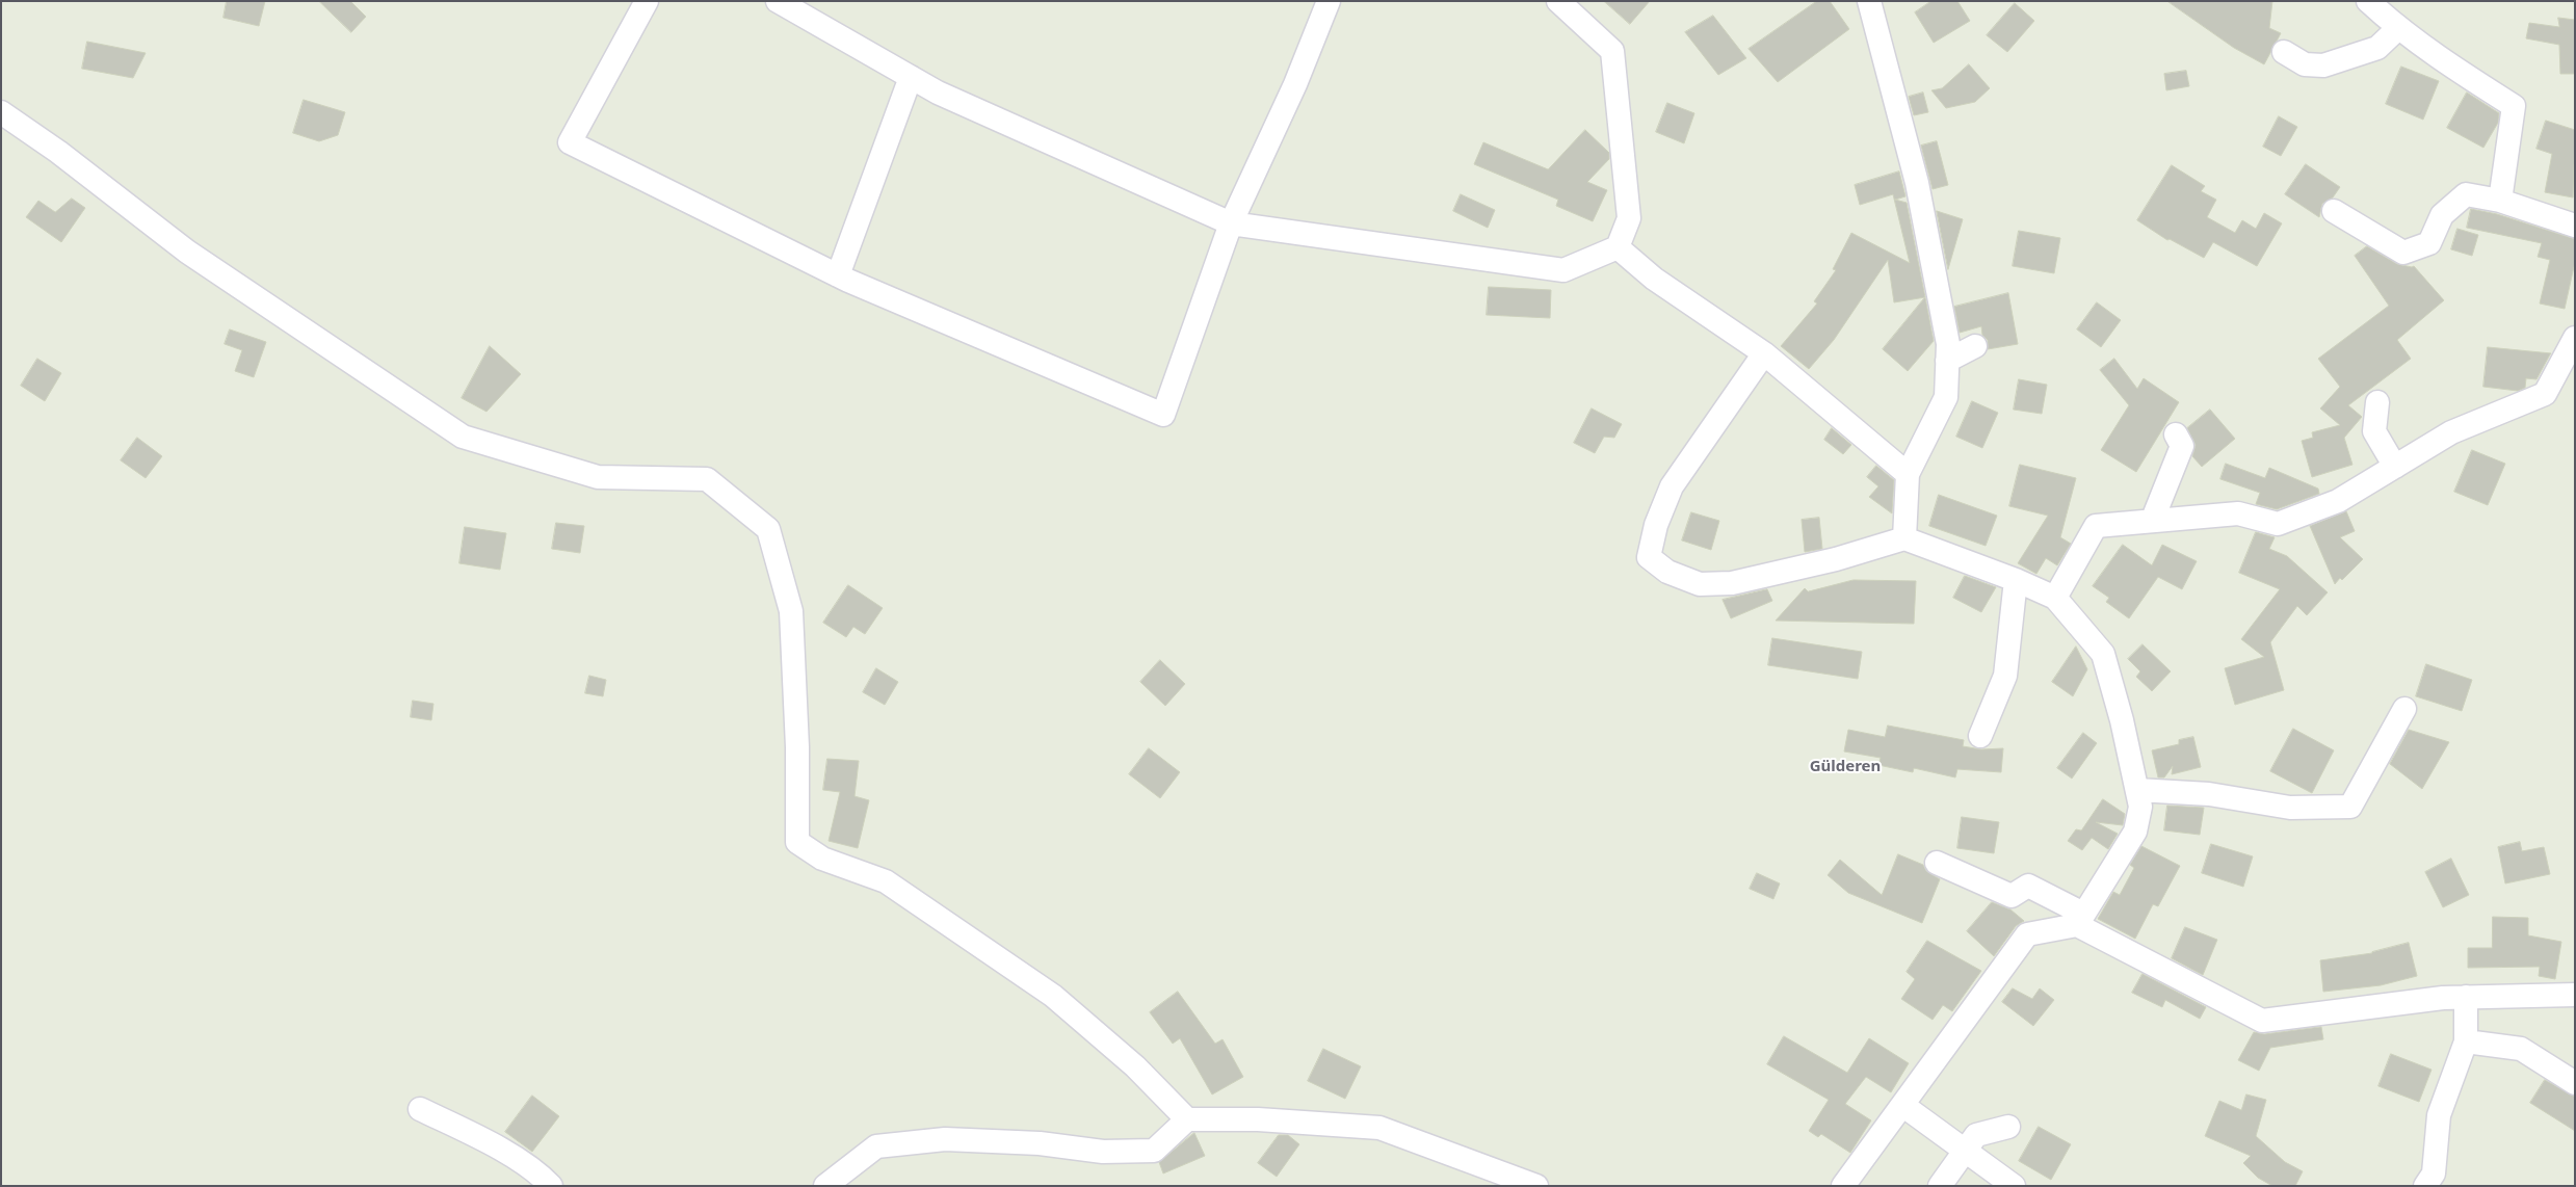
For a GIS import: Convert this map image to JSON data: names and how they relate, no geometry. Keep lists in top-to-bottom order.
{
  "districts": ["Gülderen"]
}
